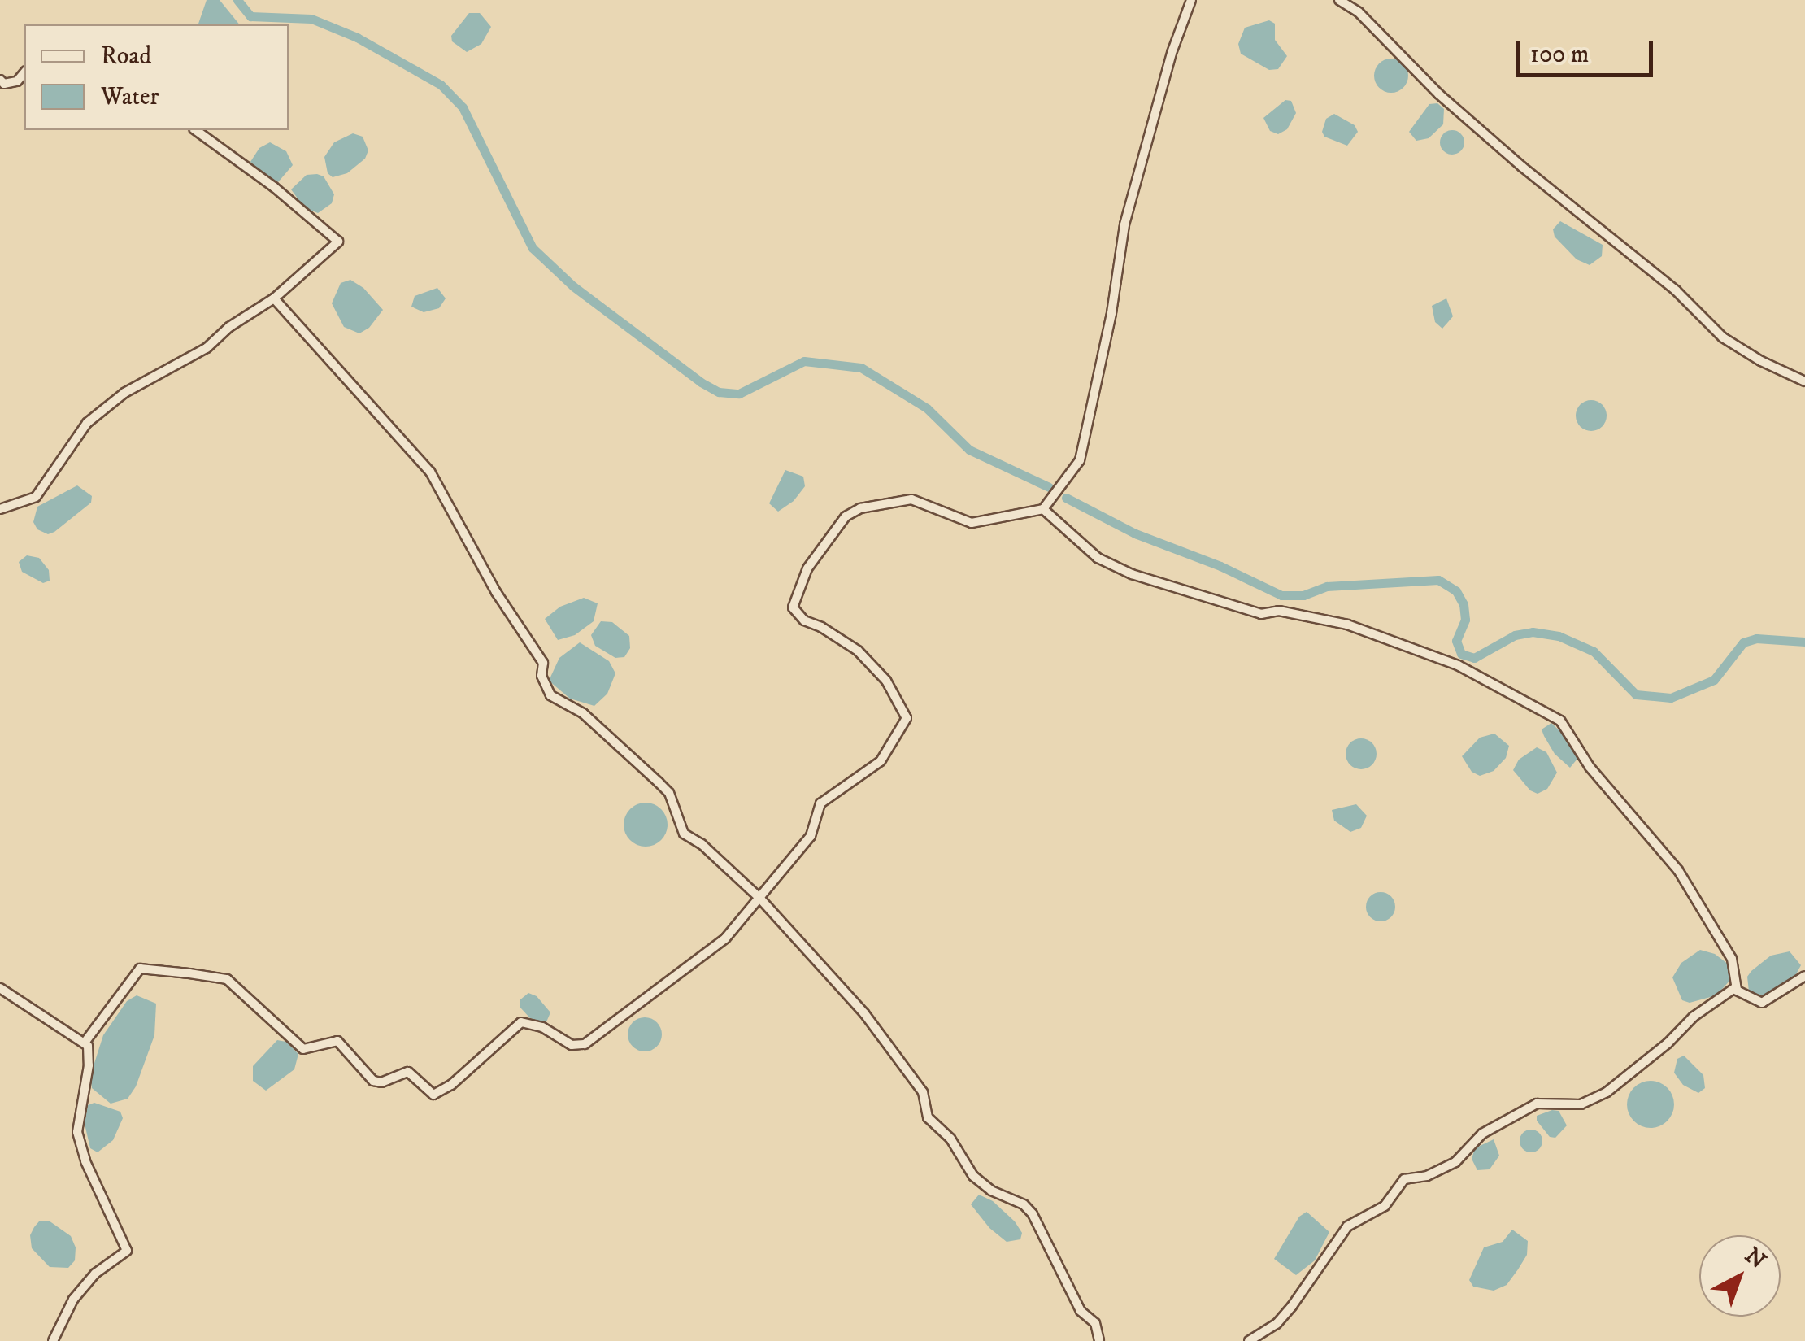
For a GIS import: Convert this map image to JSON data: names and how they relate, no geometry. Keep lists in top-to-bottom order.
{
  "legend": ["Road", "Water"],
  "scale_bar": "100 m",
  "north": "top right"
}
